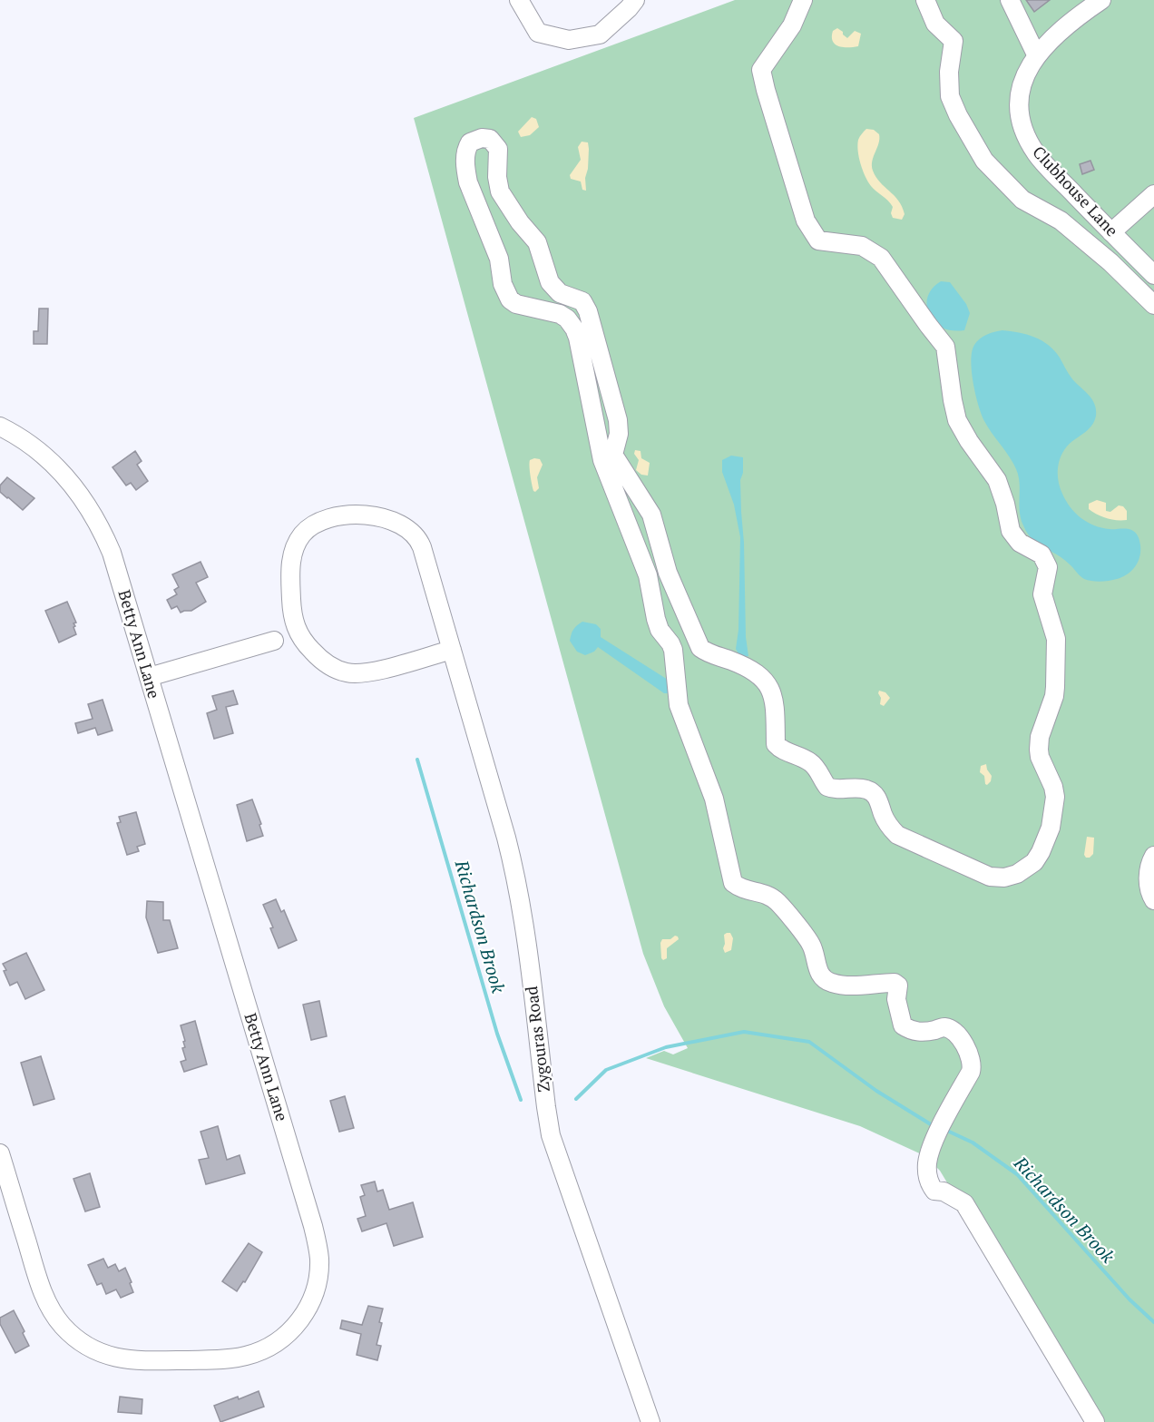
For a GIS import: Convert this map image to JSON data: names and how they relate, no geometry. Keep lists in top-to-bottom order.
{
  "streets": {
    "street": ["Clubhouse Lane", "Betty Ann Lane", "Zygouras Road"]
  },
  "water": ["Richardson Brook"]
}
